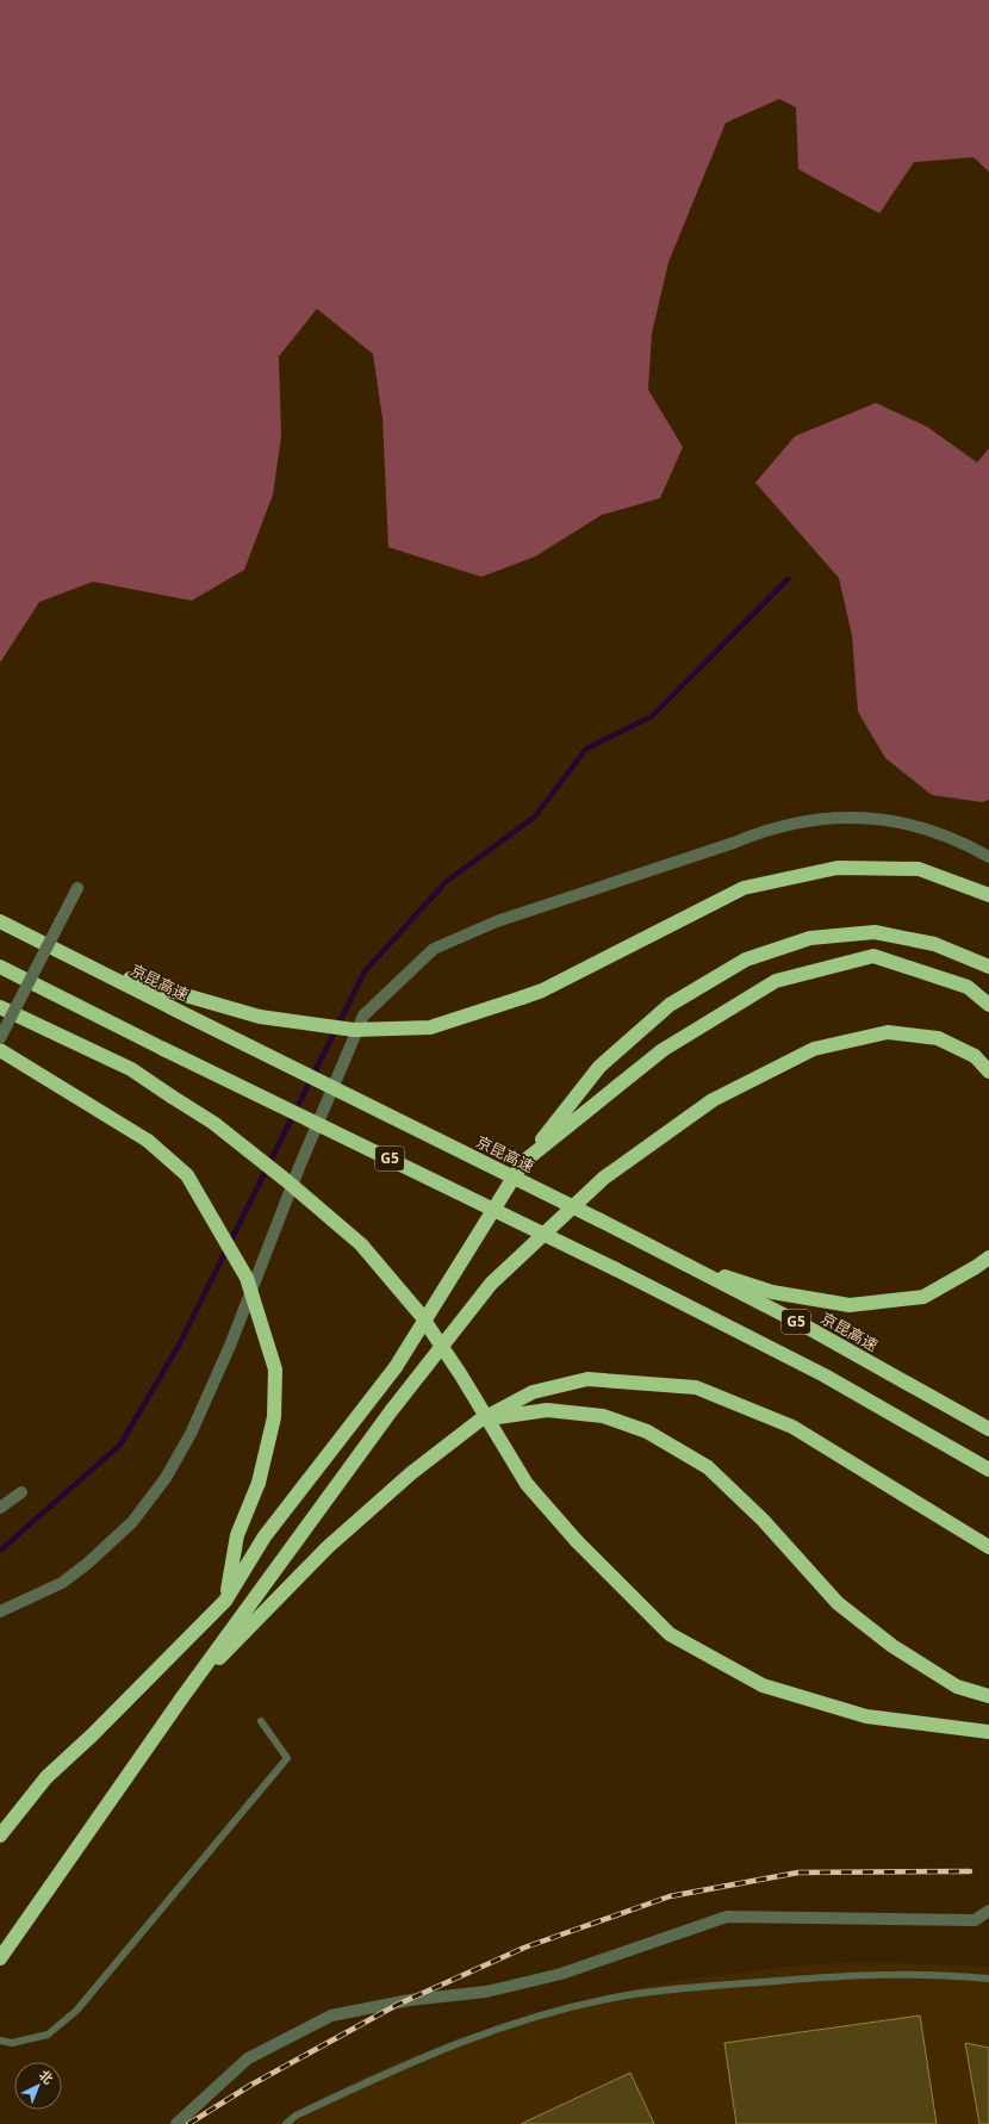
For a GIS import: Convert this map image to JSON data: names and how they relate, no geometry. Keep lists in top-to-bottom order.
{
  "streets": {
    "highway": ["京昆高速", "G5"]
  },
  "north": "top right"
}
